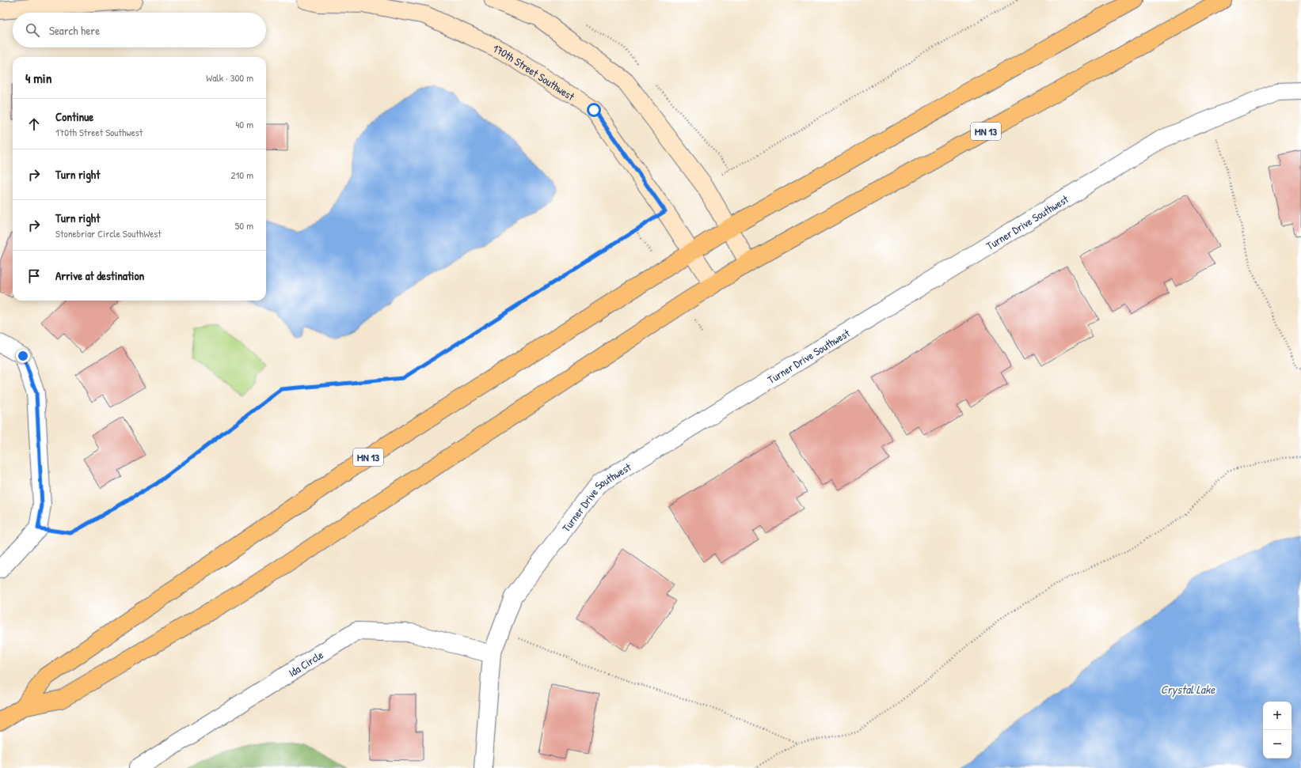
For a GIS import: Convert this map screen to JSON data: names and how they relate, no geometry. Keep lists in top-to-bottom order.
{
  "streets": {
    "main road": ["MN 13"],
    "street": ["170th Street Southwest", "Turner Drive Southwest", "Ida Circle"]
  },
  "crossings": [
    ["170th Street Southwest", "MN 13"],
    ["Turner Drive Southwest", "Ida Circle"]
  ],
  "water": ["Crystal Lake"],
  "page": {
    "search": "Search here",
    "heading": ["4 min", "Walk · 300 m"],
    "list": [
      ["Continue", "170th Street Southwest", "40 m"],
      ["Turn right", "210 m"],
      ["Turn right", "Stonebriar Circle SouthWest", "50 m"],
      "Arrive at destination"
    ],
    "map_buttons": ["+", "−"]
  }
}
